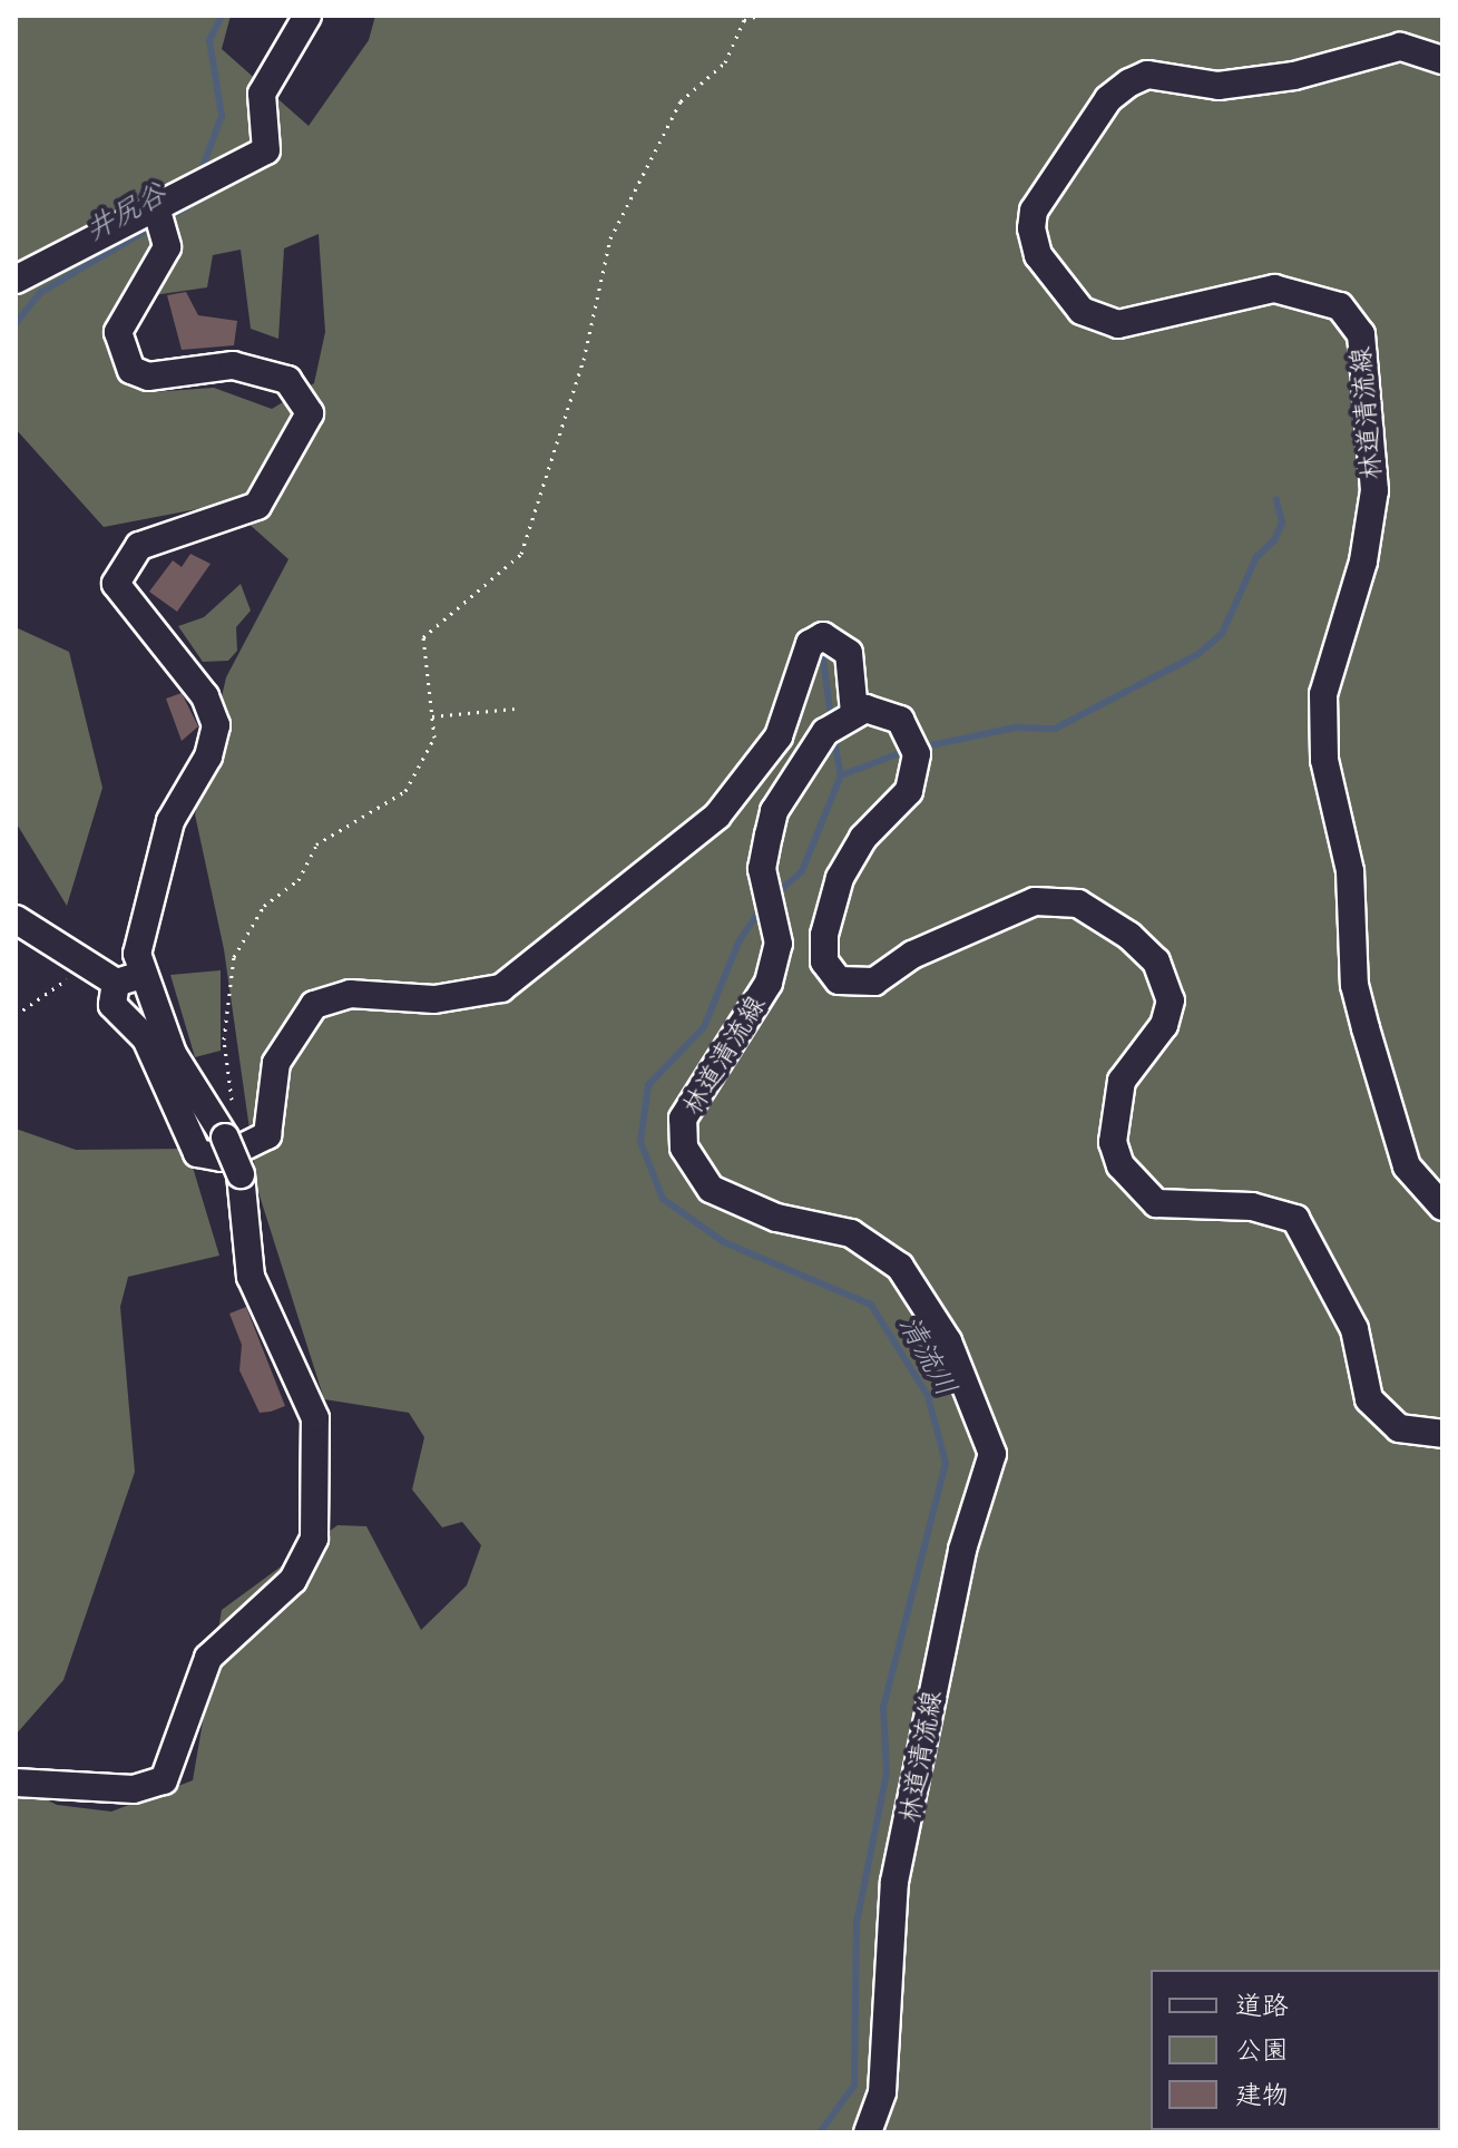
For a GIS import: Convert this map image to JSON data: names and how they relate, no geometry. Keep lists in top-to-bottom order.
{
  "streets": {
    "street": ["林道清流線"]
  },
  "water": ["井尻谷", "清流川"],
  "legend": ["道路", "公園", "建物"]
}
